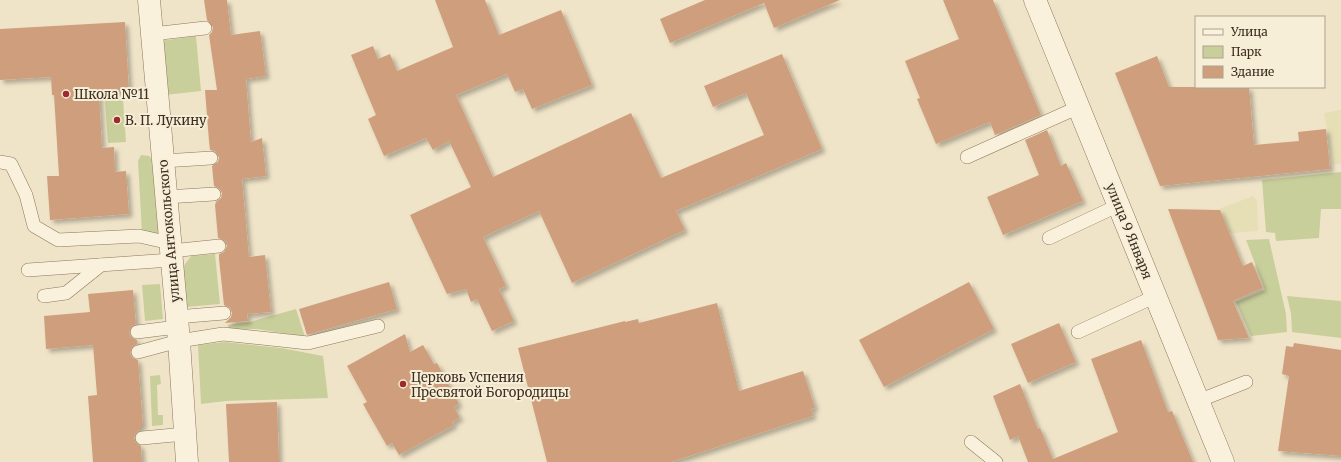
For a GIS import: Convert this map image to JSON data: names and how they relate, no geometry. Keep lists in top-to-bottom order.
{
  "streets": {
    "street": ["улица Антокольского", "улица 9 Января"]
  },
  "places": ["Школа №11", "В. П. Лукину", "Церковь Успения Пресвятой Богородицы"],
  "legend": ["Улица", "Парк", "Здание"]
}
